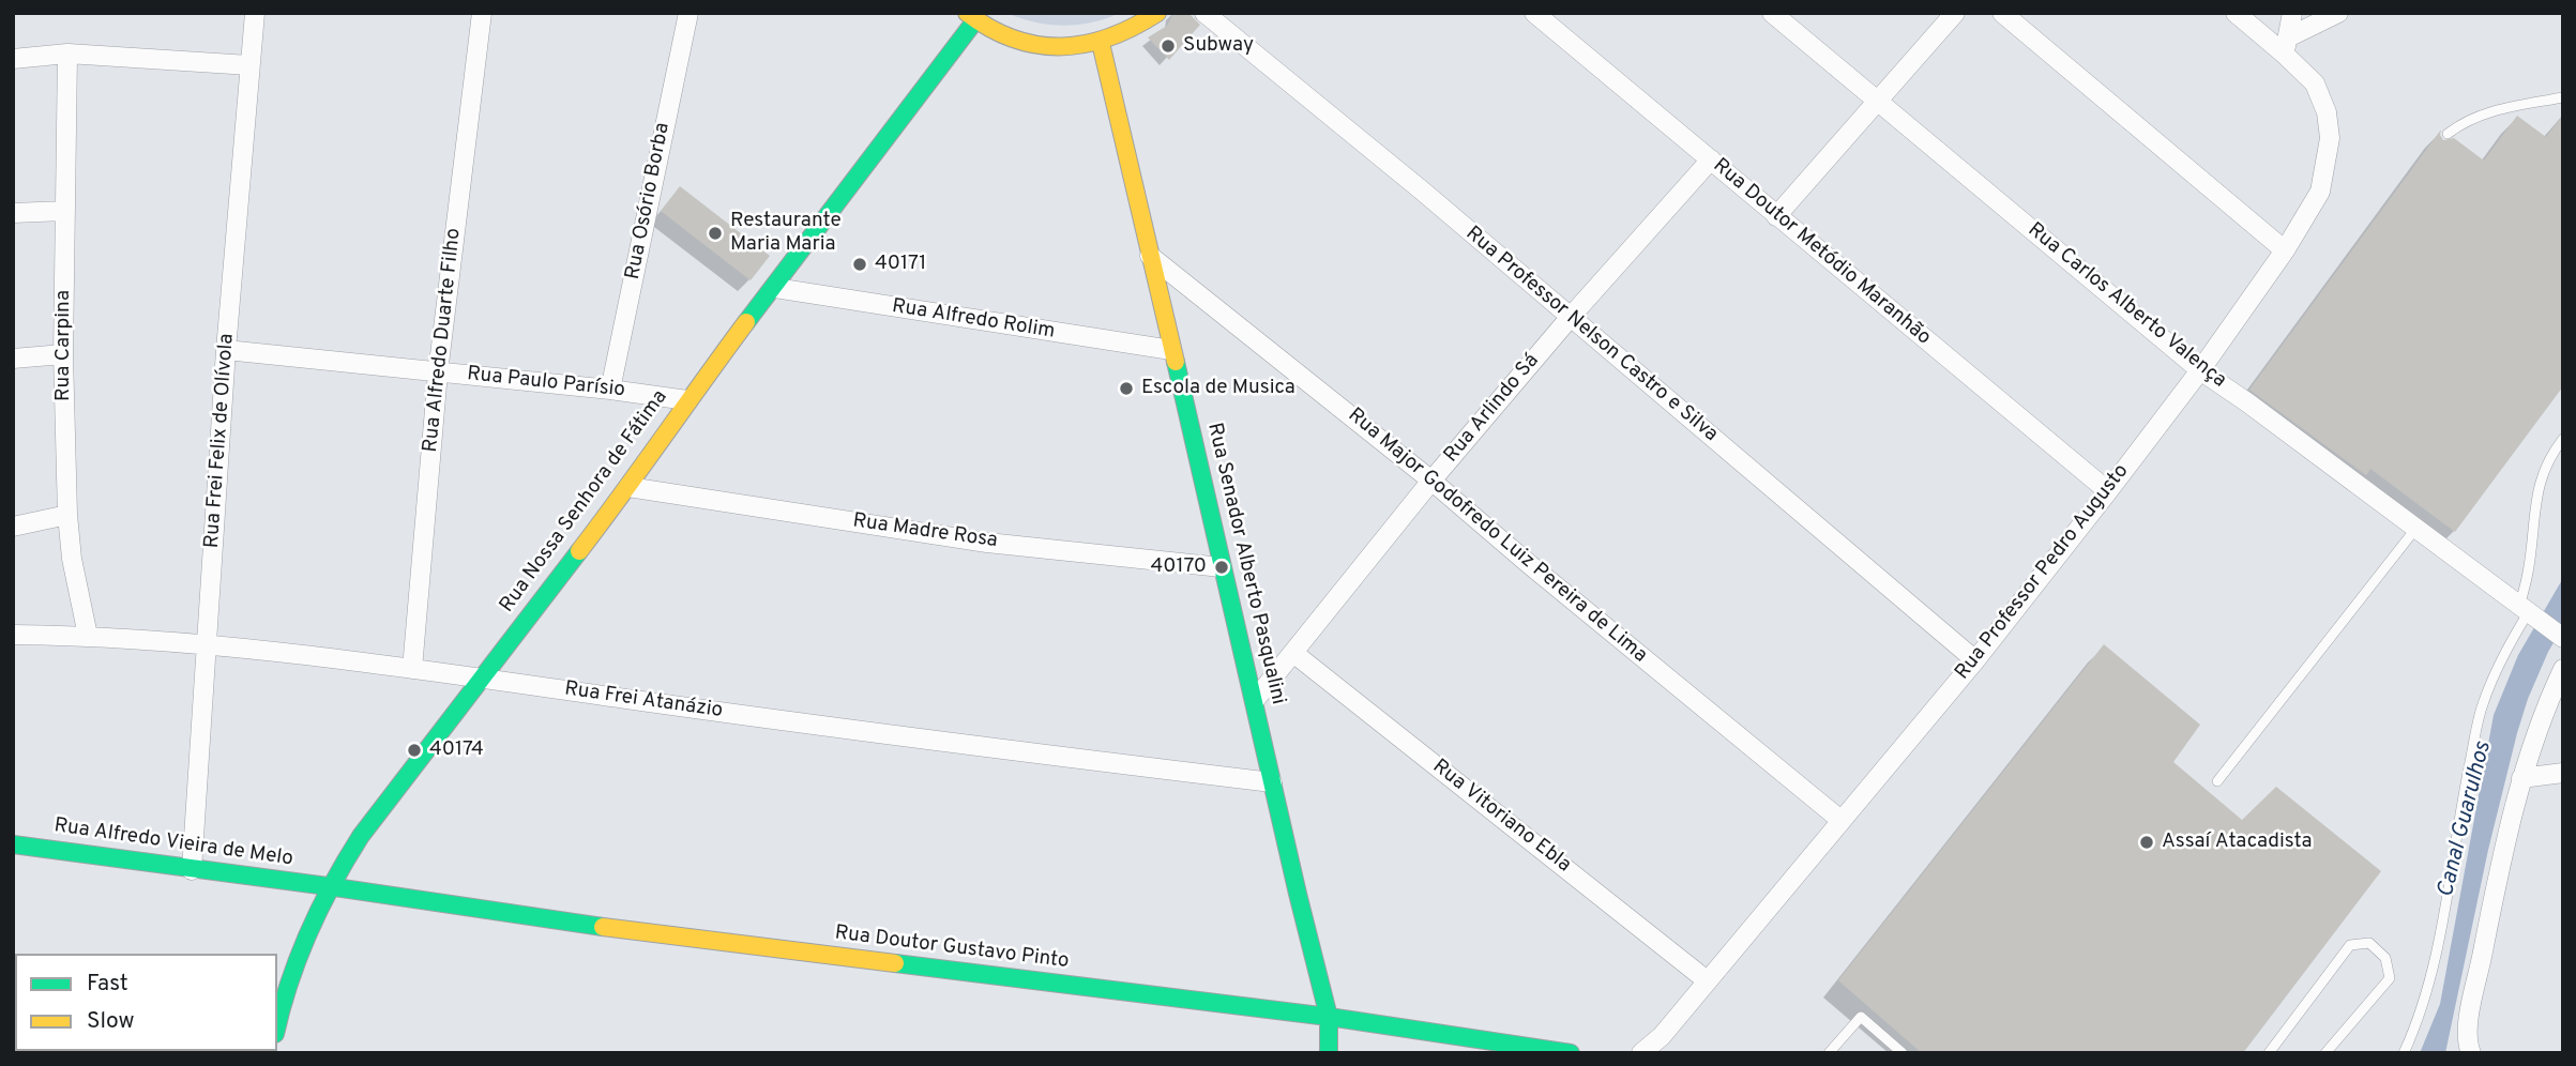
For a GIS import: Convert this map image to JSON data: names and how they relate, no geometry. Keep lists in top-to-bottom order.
{
  "streets": {
    "street": [
      "Rua Osório Borba",
      "Rua Doutor Metódio Maranhão",
      "Rua Carlos Alberto Valença",
      "Rua Alfredo Rolim",
      "Rua Professor Nelson Castro e Silva",
      "Rua Alfredo Duarte Filho",
      "Rua Carpina",
      "Rua Paulo Parísio",
      "Rua Arlindo Sá",
      "Rua Frei Felix de Olívola",
      "Rua Nossa Senhora de Fátima",
      "Rua Madre Rosa",
      "Rua Major Godofredo Luiz Pereira de Lima",
      "Rua Senador Alberto Pasqualini",
      "Rua Professor Pedro Augusto",
      "Rua Frei Atanázio",
      "Rua Vitoriano Ebla",
      "Rua Alfredo Vieira de Melo",
      "Rua Doutor Gustavo Pinto"
    ]
  },
  "crossings": [
    ["Rua Osório Borba", "Rua Paulo Parísio"],
    ["Rua Doutor Metódio Maranhão", "Rua Arlindo Sá"],
    ["Rua Doutor Metódio Maranhão", "Rua Professor Pedro Augusto"],
    ["Rua Carlos Alberto Valença", "Rua Professor Pedro Augusto"],
    ["Rua Alfredo Rolim", "Rua Nossa Senhora de Fátima"],
    ["Rua Alfredo Rolim", "Rua Senador Alberto Pasqualini"],
    ["Rua Professor Nelson Castro e Silva", "Rua Arlindo Sá"],
    ["Rua Professor Nelson Castro e Silva", "Rua Professor Pedro Augusto"],
    ["Rua Alfredo Duarte Filho", "Rua Paulo Parísio"],
    ["Rua Alfredo Duarte Filho", "Rua Frei Atanázio"],
    ["Rua Carpina", "Rua Frei Atanázio"],
    ["Rua Paulo Parísio", "Rua Frei Felix de Olívola"],
    ["Rua Paulo Parísio", "Rua Nossa Senhora de Fátima"],
    ["Rua Arlindo Sá", "Rua Major Godofredo Luiz Pereira de Lima"],
    ["Rua Arlindo Sá", "Rua Senador Alberto Pasqualini"],
    ["Rua Arlindo Sá", "Rua Vitoriano Ebla"],
    ["Rua Frei Felix de Olívola", "Rua Frei Atanázio"],
    ["Rua Frei Felix de Olívola", "Rua Alfredo Vieira de Melo"],
    ["Rua Nossa Senhora de Fátima", "Rua Madre Rosa"],
    ["Rua Nossa Senhora de Fátima", "Rua Frei Atanázio"],
    ["Rua Nossa Senhora de Fátima", "Rua Alfredo Vieira de Melo"],
    ["Rua Nossa Senhora de Fátima", "Rua Doutor Gustavo Pinto"],
    ["Rua Madre Rosa", "Rua Senador Alberto Pasqualini"],
    ["Rua Major Godofredo Luiz Pereira de Lima", "Rua Senador Alberto Pasqualini"],
    ["Rua Major Godofredo Luiz Pereira de Lima", "Rua Professor Pedro Augusto"],
    ["Rua Senador Alberto Pasqualini", "Rua Frei Atanázio"],
    ["Rua Senador Alberto Pasqualini", "Rua Doutor Gustavo Pinto"],
    ["Rua Professor Pedro Augusto", "Rua Vitoriano Ebla"],
    ["Rua Alfredo Vieira de Melo", "Rua Doutor Gustavo Pinto"]
  ],
  "water": ["Canal Guarulhos"],
  "places": [
    "Subway",
    "Restaurante Maria Maria",
    "40171",
    "Escola de Musica",
    "40170",
    "40174",
    "Assaí Atacadista"
  ],
  "legend": ["Fast", "Slow"]
}
